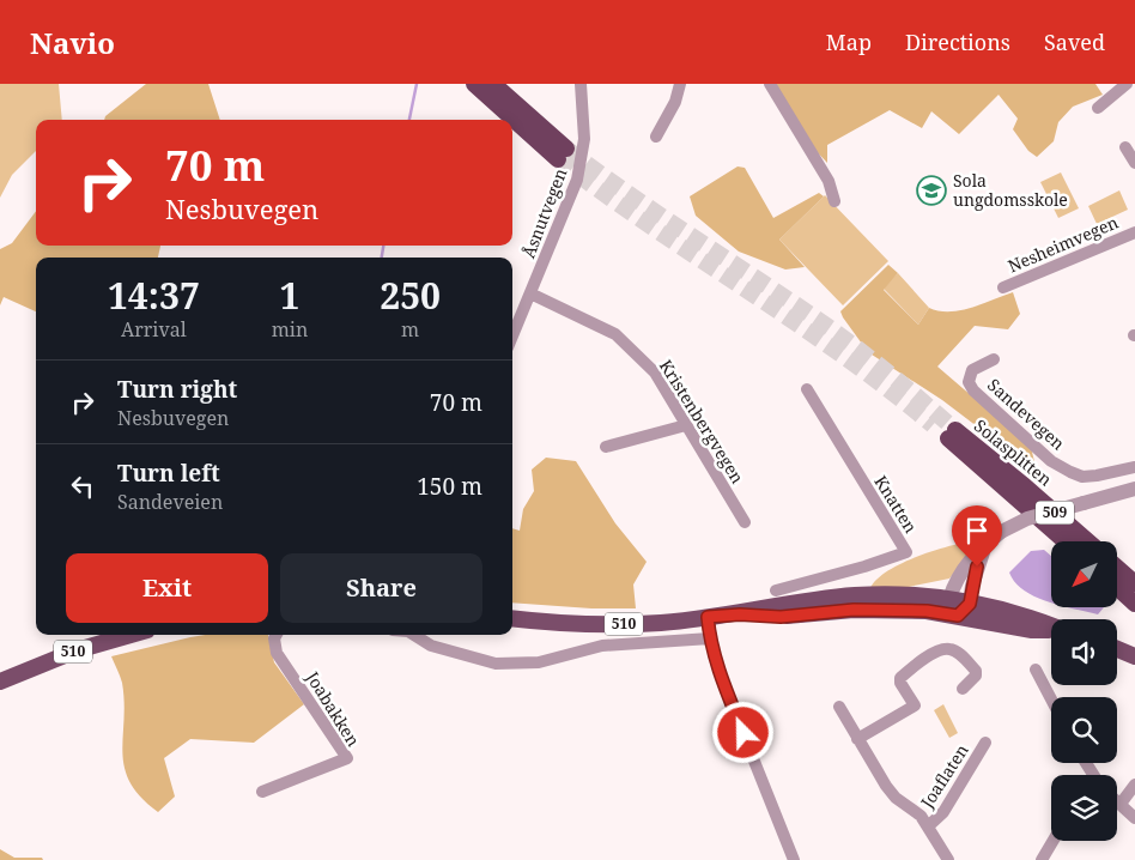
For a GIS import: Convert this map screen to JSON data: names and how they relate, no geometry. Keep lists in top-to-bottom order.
{
  "streets": {
    "highway": ["Solasplitten", "509"],
    "main road": ["510"],
    "street": [
      "Åsnutvegen",
      "Nesheimvegen",
      "Sandevegen",
      "Kristenbergvegen",
      "Knatten",
      "Joabakken",
      "Joaflaten"
    ]
  },
  "crossings": [
    ["Åsnutvegen", "Kristenbergvegen"],
    ["Knatten", "510"]
  ],
  "places": {
    "school or university": ["Sola ungdomsskole"]
  },
  "north": "bottom left",
  "page": {
    "header": "Navio",
    "nav": ["Map", "Directions", "Saved"],
    "turn": ["70 m", "Nesbuvegen"],
    "eta": [
      "14:37",
      "Arrival",
      "1",
      "min",
      "250",
      "m"
    ],
    "list": [
      {
        "name": "Turn right",
        "note": "Nesbuvegen",
        "value": "70 m"
      },
      {
        "name": "Turn left",
        "note": "Sandeveien",
        "value": "150 m"
      }
    ],
    "buttons": ["Exit", "Share"]
  }
}
